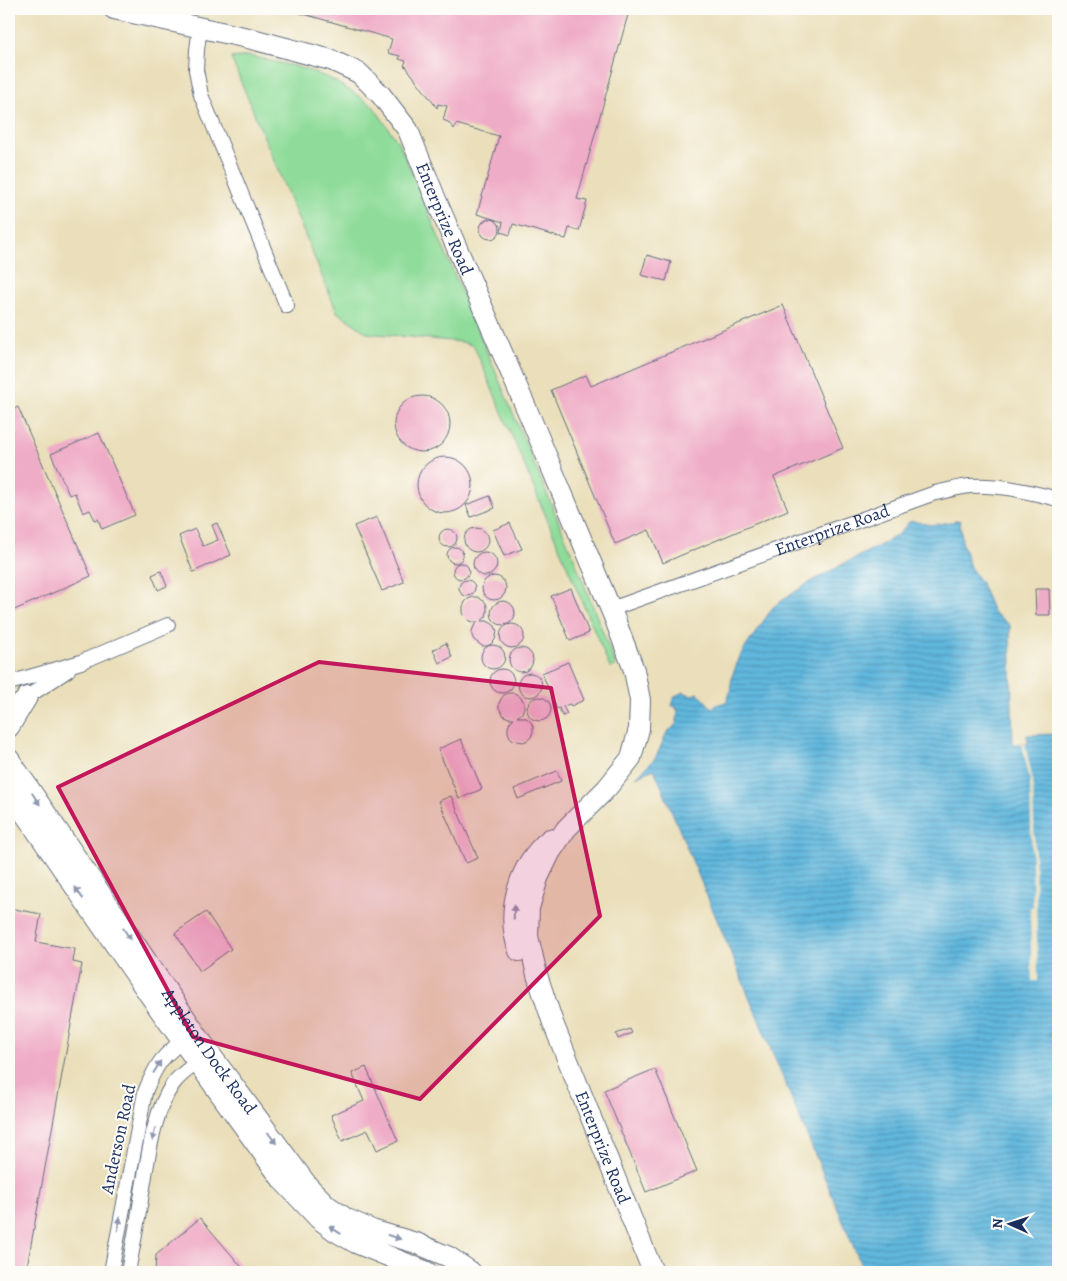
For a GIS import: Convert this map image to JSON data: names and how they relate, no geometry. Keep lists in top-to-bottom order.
{
  "streets": {
    "street": ["Enterprize Road", "Appleton Dock Road", "Anderson Road"]
  },
  "crossings": [
    ["Appleton Dock Road", "Anderson Road"]
  ],
  "north": "left"
}
